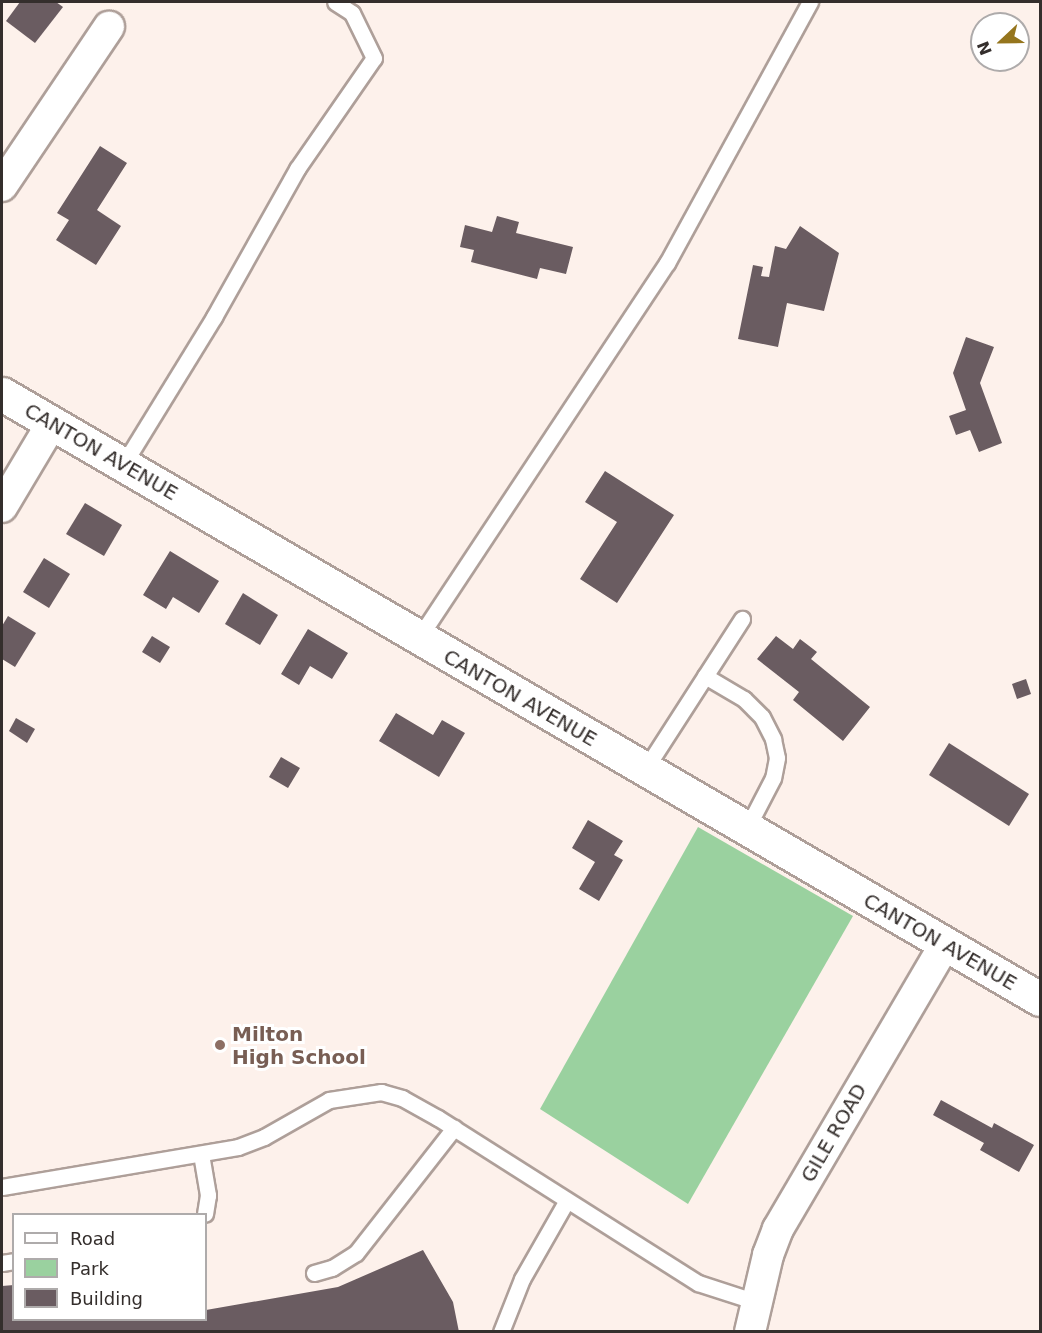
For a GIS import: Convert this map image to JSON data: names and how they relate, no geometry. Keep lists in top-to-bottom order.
{
  "streets": {
    "main road": ["CANTON AVENUE"],
    "street": ["GILE ROAD"]
  },
  "crossings": [
    ["CANTON AVENUE", "GILE ROAD"]
  ],
  "places": ["Milton High School"],
  "legend": ["Road", "Park", "Building"],
  "north": "left"
}
